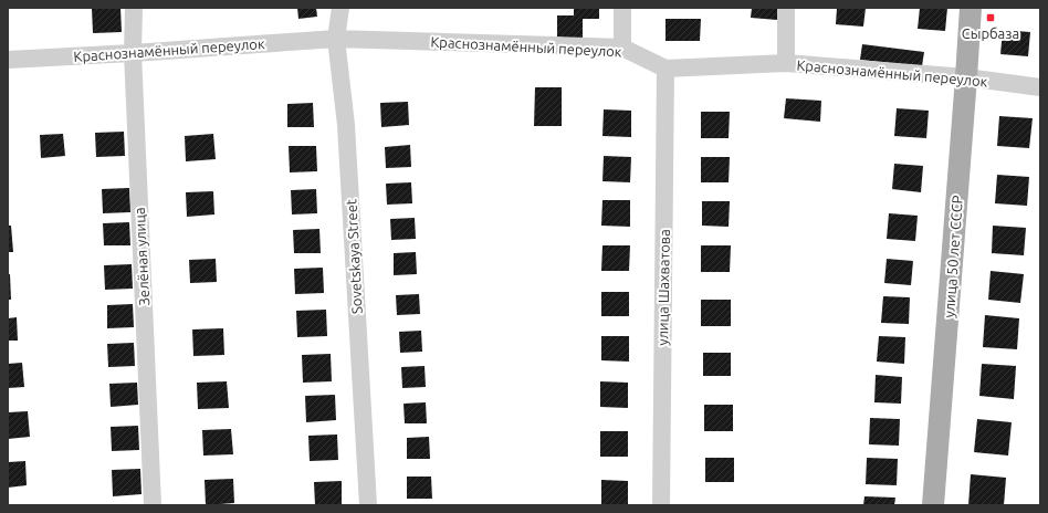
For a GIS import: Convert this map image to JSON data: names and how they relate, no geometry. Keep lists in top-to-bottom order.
{
  "streets": {
    "main road": ["улица 50 лет СССР"],
    "street": [
      "Краснознамённый переулок",
      "Зелёная улица",
      "Sovetskaya Street",
      "улица Шахватова"
    ]
  },
  "crossings": [
    ["Краснознамённый переулок", "Зелёная улица"],
    ["Краснознамённый переулок", "Sovetskaya Street"],
    ["Краснознамённый переулок", "улица 50 лет СССР"],
    ["Краснознамённый переулок", "улица Шахватова"]
  ],
  "places": {
    "transit": ["Сырбаза"]
  }
}
